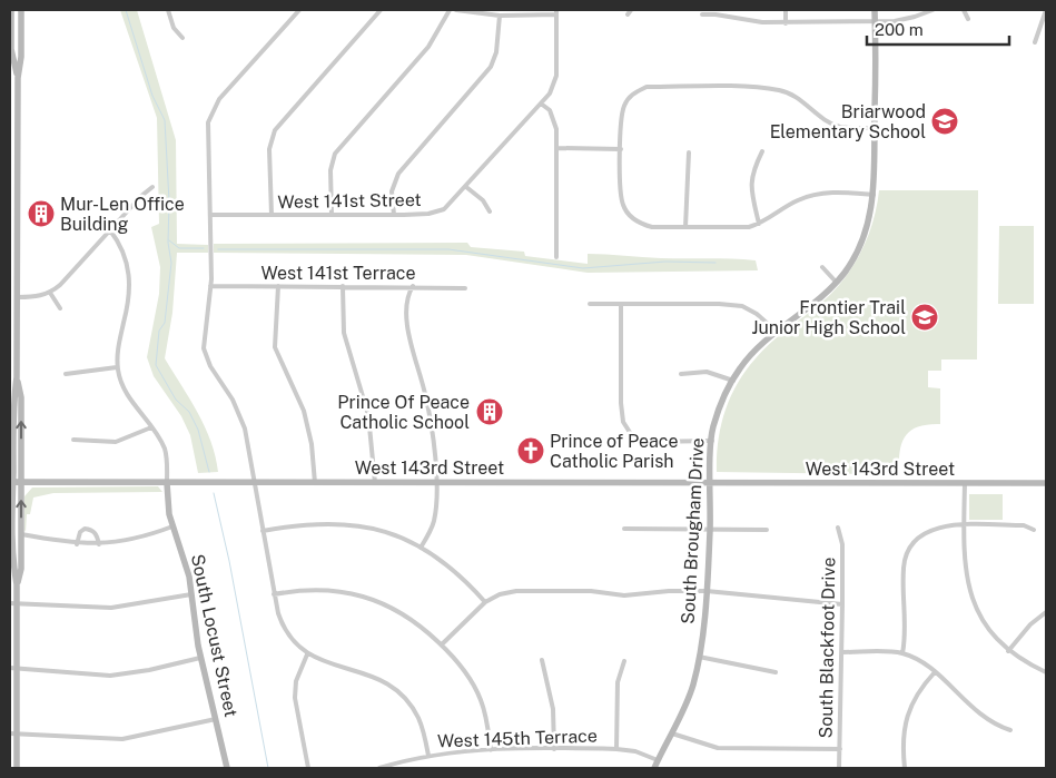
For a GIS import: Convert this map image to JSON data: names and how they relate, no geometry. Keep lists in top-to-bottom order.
{
  "streets": {
    "street": [
      "West 141st Street",
      "West 141st Terrace",
      "West 143rd Street",
      "South Brougham Drive",
      "South Locust Street",
      "South Blackfoot Drive",
      "West 145th Terrace"
    ]
  },
  "crossings": [
    ["West 143rd Street", "South Brougham Drive"],
    ["West 143rd Street", "South Locust Street"],
    ["South Brougham Drive", "West 145th Terrace"]
  ],
  "places": {
    "school or university": ["Briarwood Elementary School", "Frontier Trail Junior High School"],
    "building": ["Mur-Len Office Building", "Prince Of Peace Catholic School"],
    "church": ["Prince of Peace Catholic Parish"]
  },
  "scale_bar": "200 m"
}
